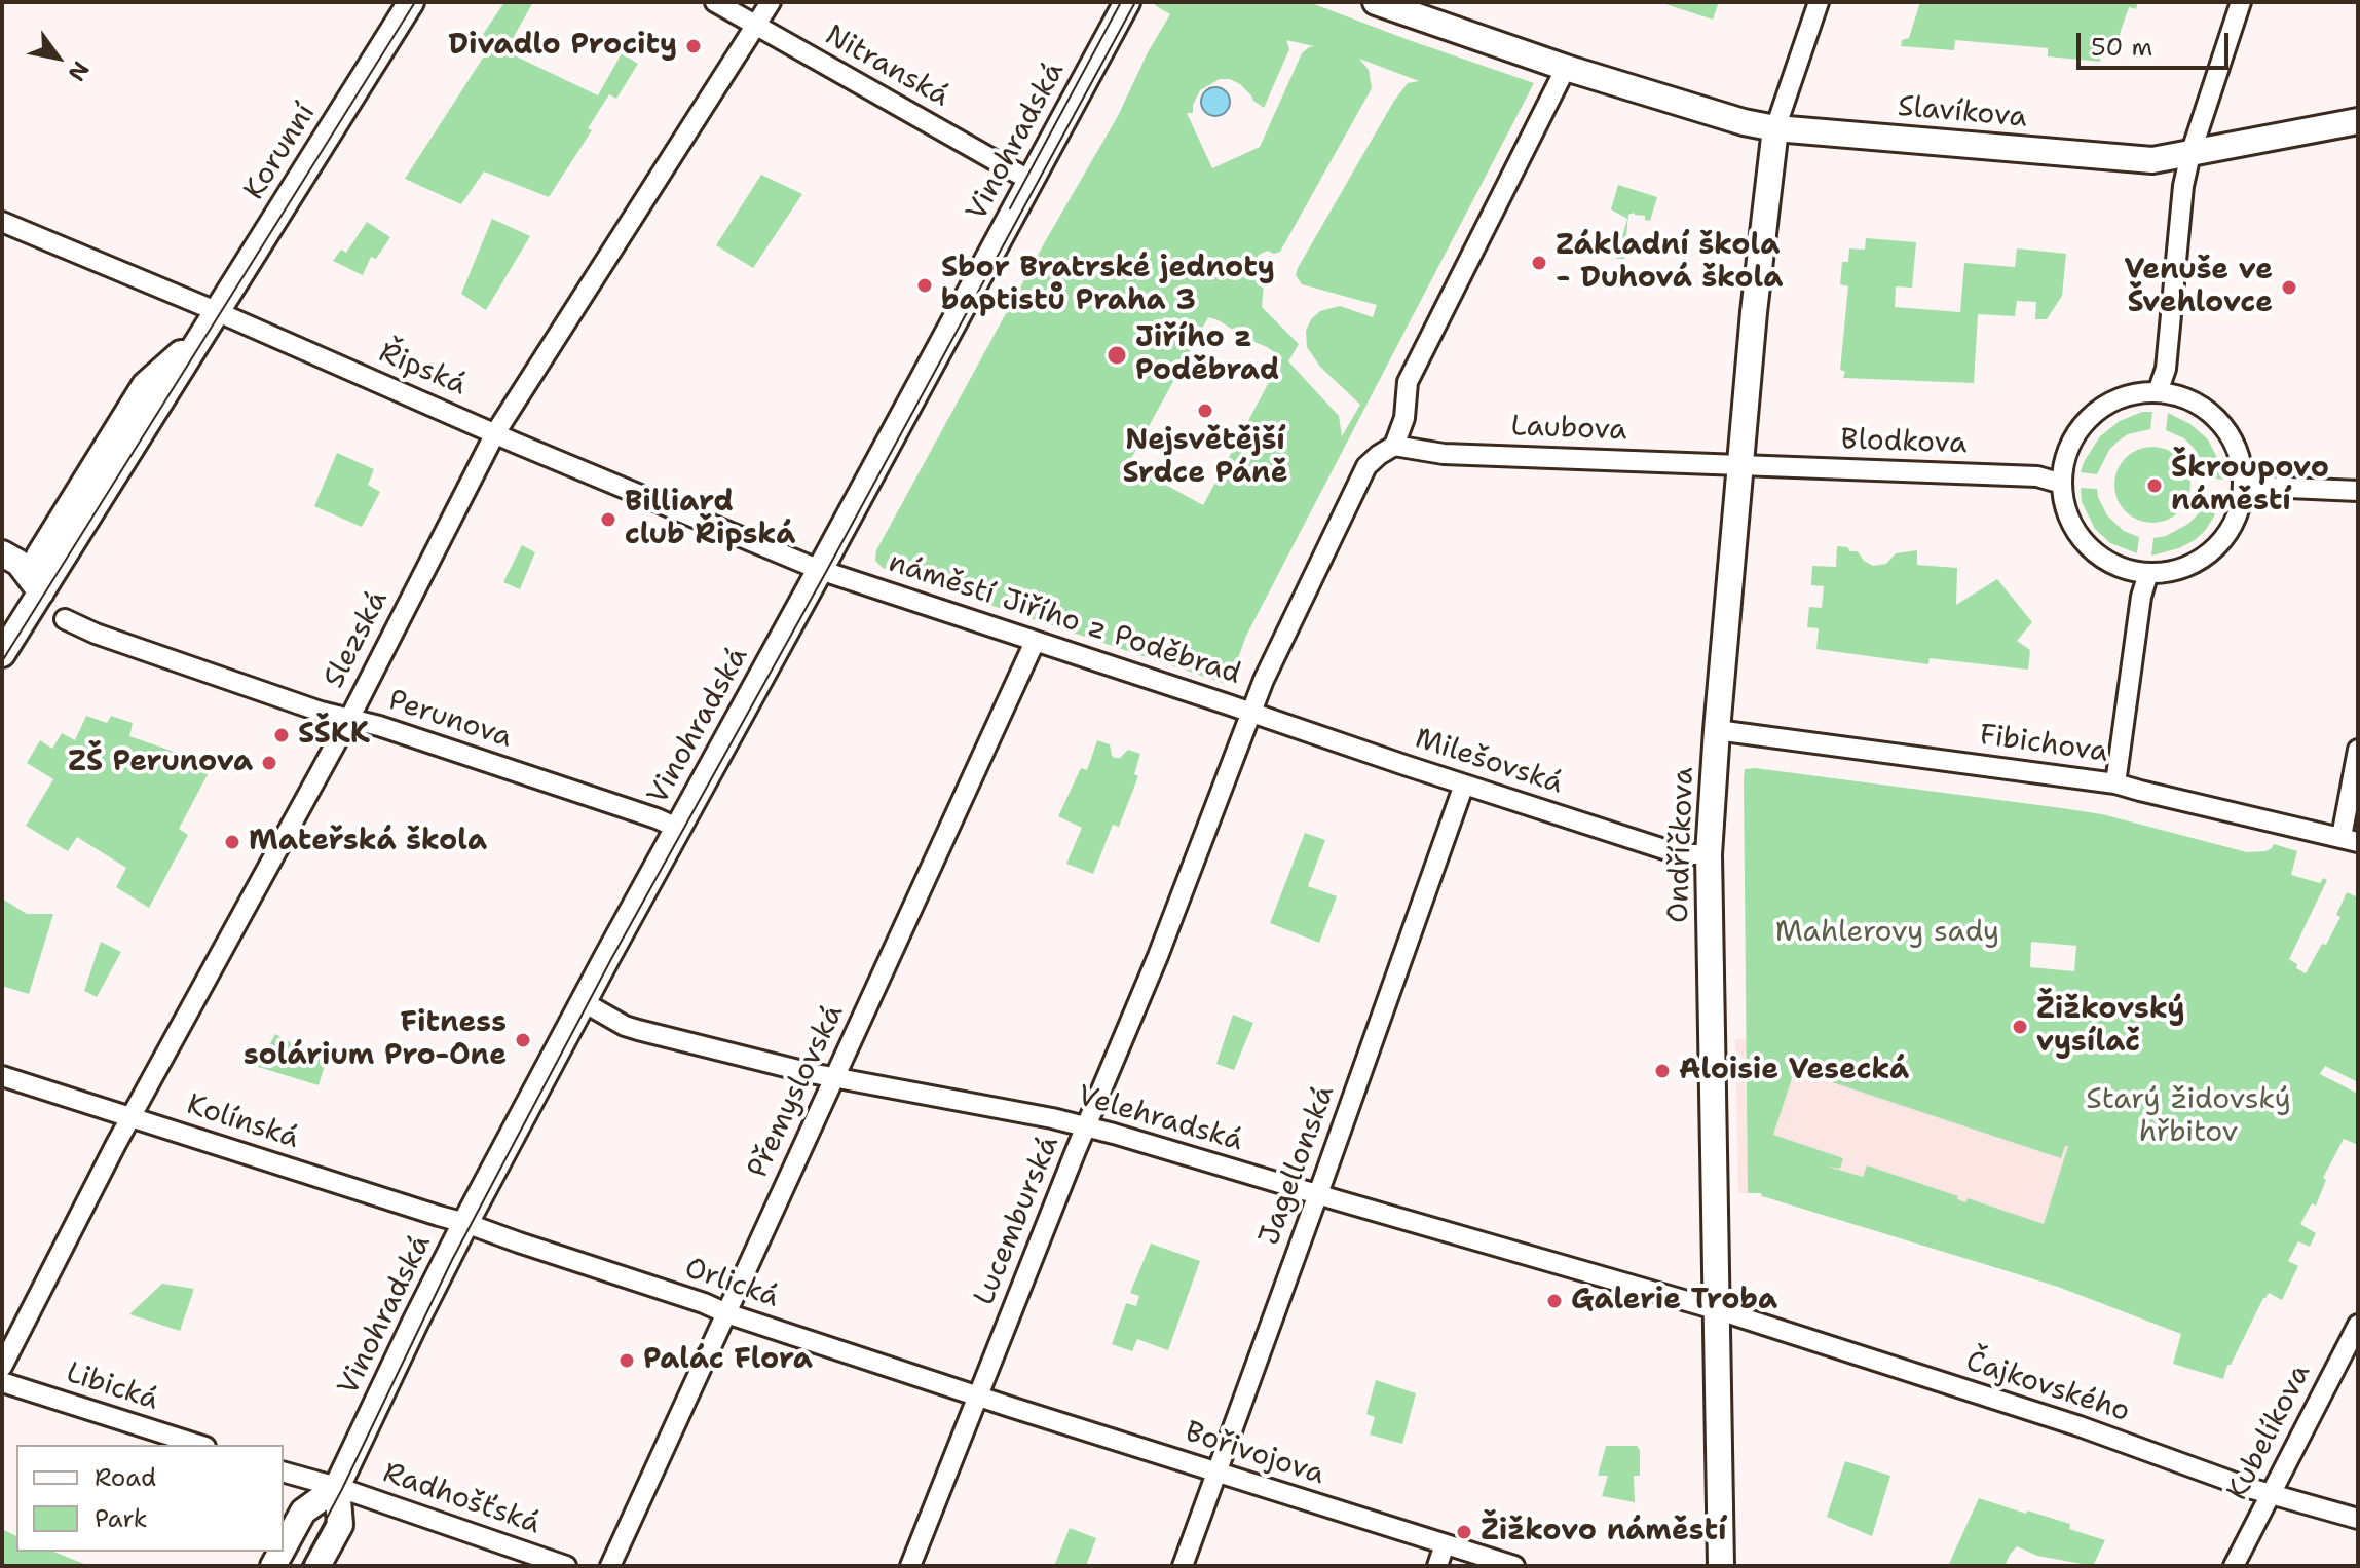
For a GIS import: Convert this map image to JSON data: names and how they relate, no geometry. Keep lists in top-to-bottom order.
{
  "streets": {
    "street": [
      "Nitranská",
      "Slavíkova",
      "Vinohradská",
      "Korunní",
      "Řipská",
      "Laubova",
      "Blodkova",
      "náměstí Jiřího z Poděbrad",
      "Slezská",
      "Perunova",
      "Fibichova",
      "Milešovská",
      "Ondříčkova",
      "Přemyslovská",
      "Velehradská",
      "Kolínská",
      "Jagellonská",
      "Lucemburská",
      "Orlická",
      "Libická",
      "Čajkovského",
      "Kubelíkova",
      "Bořivojova",
      "Radhošťská"
    ]
  },
  "crossings": [
    ["Nitranská", "Vinohradská"],
    ["Nitranská", "Slezská"],
    ["Slavíkova", "Ondříčkova"],
    ["Vinohradská", "Řipská"],
    ["Vinohradská", "náměstí Jiřího z Poděbrad"],
    ["Vinohradská", "Perunova"],
    ["Vinohradská", "Velehradská"],
    ["Vinohradská", "Kolínská"],
    ["Vinohradská", "Orlická"],
    ["Vinohradská", "Radhošťská"],
    ["Korunní", "Řipská"],
    ["Řipská", "náměstí Jiřího z Poděbrad"],
    ["Řipská", "Slezská"],
    ["Laubova", "Blodkova"],
    ["Laubova", "náměstí Jiřího z Poděbrad"],
    ["Laubova", "Ondříčkova"],
    ["Blodkova", "Ondříčkova"],
    ["náměstí Jiřího z Poděbrad", "Milešovská"],
    ["náměstí Jiřího z Poděbrad", "Přemyslovská"],
    ["náměstí Jiřího z Poděbrad", "Lucemburská"],
    ["Slezská", "Perunova"],
    ["Slezská", "Kolínská"],
    ["Fibichova", "Ondříčkova"],
    ["Milešovská", "Ondříčkova"],
    ["Milešovská", "Jagellonská"],
    ["Milešovská", "Lucemburská"],
    ["Ondříčkova", "Velehradská"],
    ["Ondříčkova", "Čajkovského"],
    ["Přemyslovská", "Velehradská"],
    ["Přemyslovská", "Orlická"],
    ["Velehradská", "Jagellonská"],
    ["Velehradská", "Lucemburská"],
    ["Velehradská", "Čajkovského"],
    ["Kolínská", "Orlická"],
    ["Jagellonská", "Bořivojova"],
    ["Lucemburská", "Orlická"],
    ["Lucemburská", "Bořivojova"],
    ["Orlická", "Bořivojova"],
    ["Čajkovského", "Kubelíkova"]
  ],
  "parks": ["Mahlerovy sady", "Starý židovský hřbitov"],
  "places": [
    "Divadlo Procity",
    "Základní škola - Duhová škola",
    "Sbor Bratrské jednoty baptistů Praha 3",
    "Venuše ve Švehlovce",
    "Jiřího z Poděbrad",
    "Nejsvětější Srdce Páně",
    "Škroupovo náměstí",
    "Billiard club Řipská",
    "SŠKK",
    "ZŠ Perunova",
    "Mateřská škola",
    "Žižkovský vysílač",
    "Fitness solárium Pro-One",
    "Aloisie Vesecká",
    "Galerie Troba",
    "Palác Flora",
    "Žižkovo náměstí"
  ],
  "legend": ["Road", "Park"],
  "scale_bar": "50 m",
  "north": "bottom right"
}
